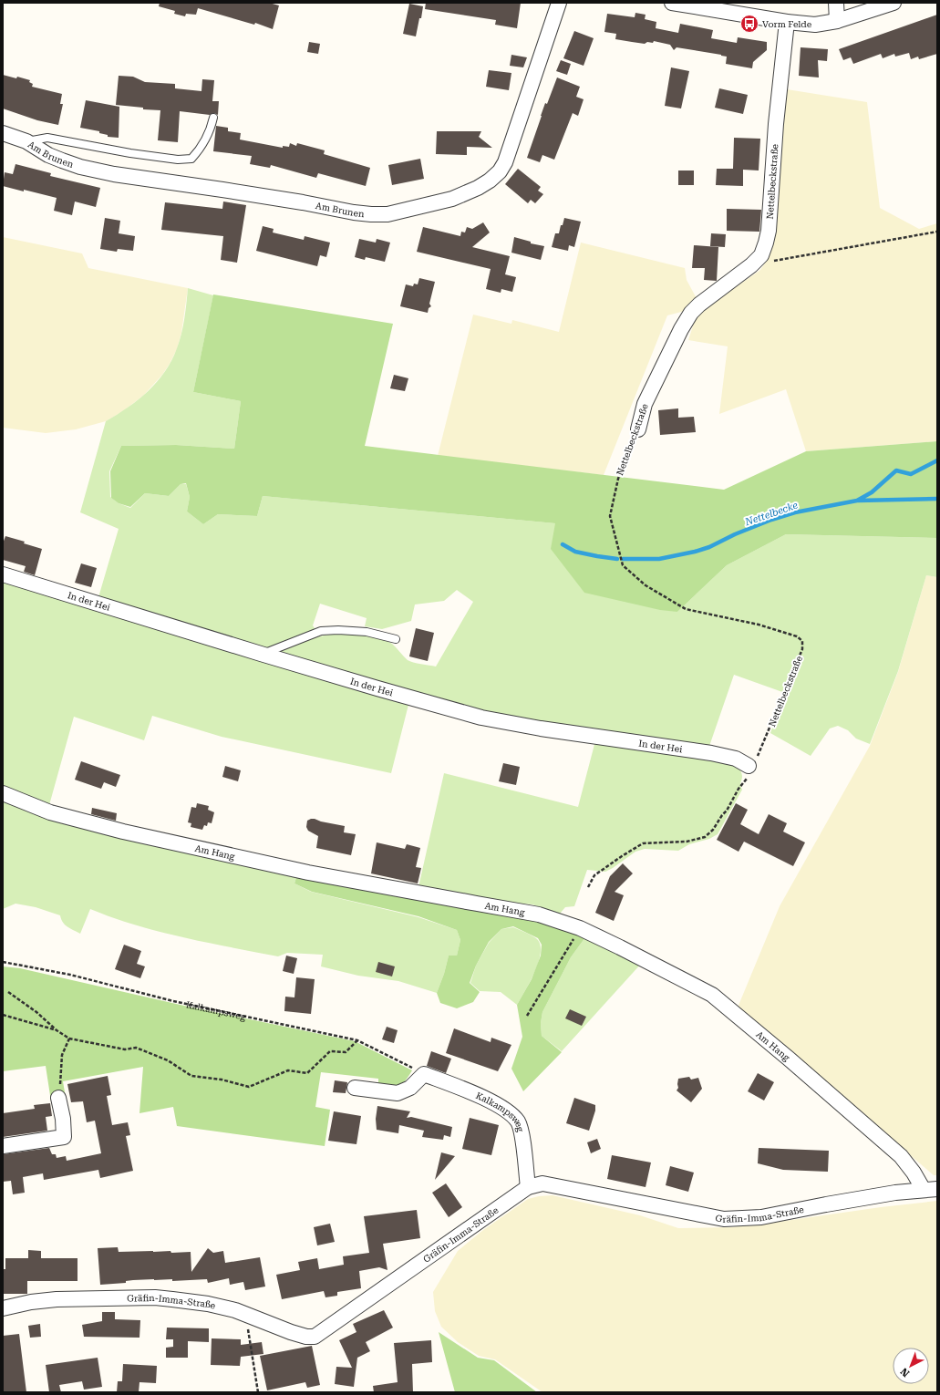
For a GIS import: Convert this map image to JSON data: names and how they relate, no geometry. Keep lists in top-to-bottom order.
{
  "streets": {
    "street": [
      "Am Brunen",
      "Nettelbeckstraße",
      "In der Hei",
      "Am Hang",
      "Kalkampsweg",
      "Gräfin-Imma-Straße"
    ]
  },
  "crossings": [
    ["Nettelbeckstraße", "In der Hei"],
    ["Am Hang", "Gräfin-Imma-Straße"],
    ["Kalkampsweg", "Gräfin-Imma-Straße"]
  ],
  "water": ["Nettelbecke"],
  "places": {
    "bus stop": ["Vorm Felde"]
  },
  "north": "bottom left"
}
